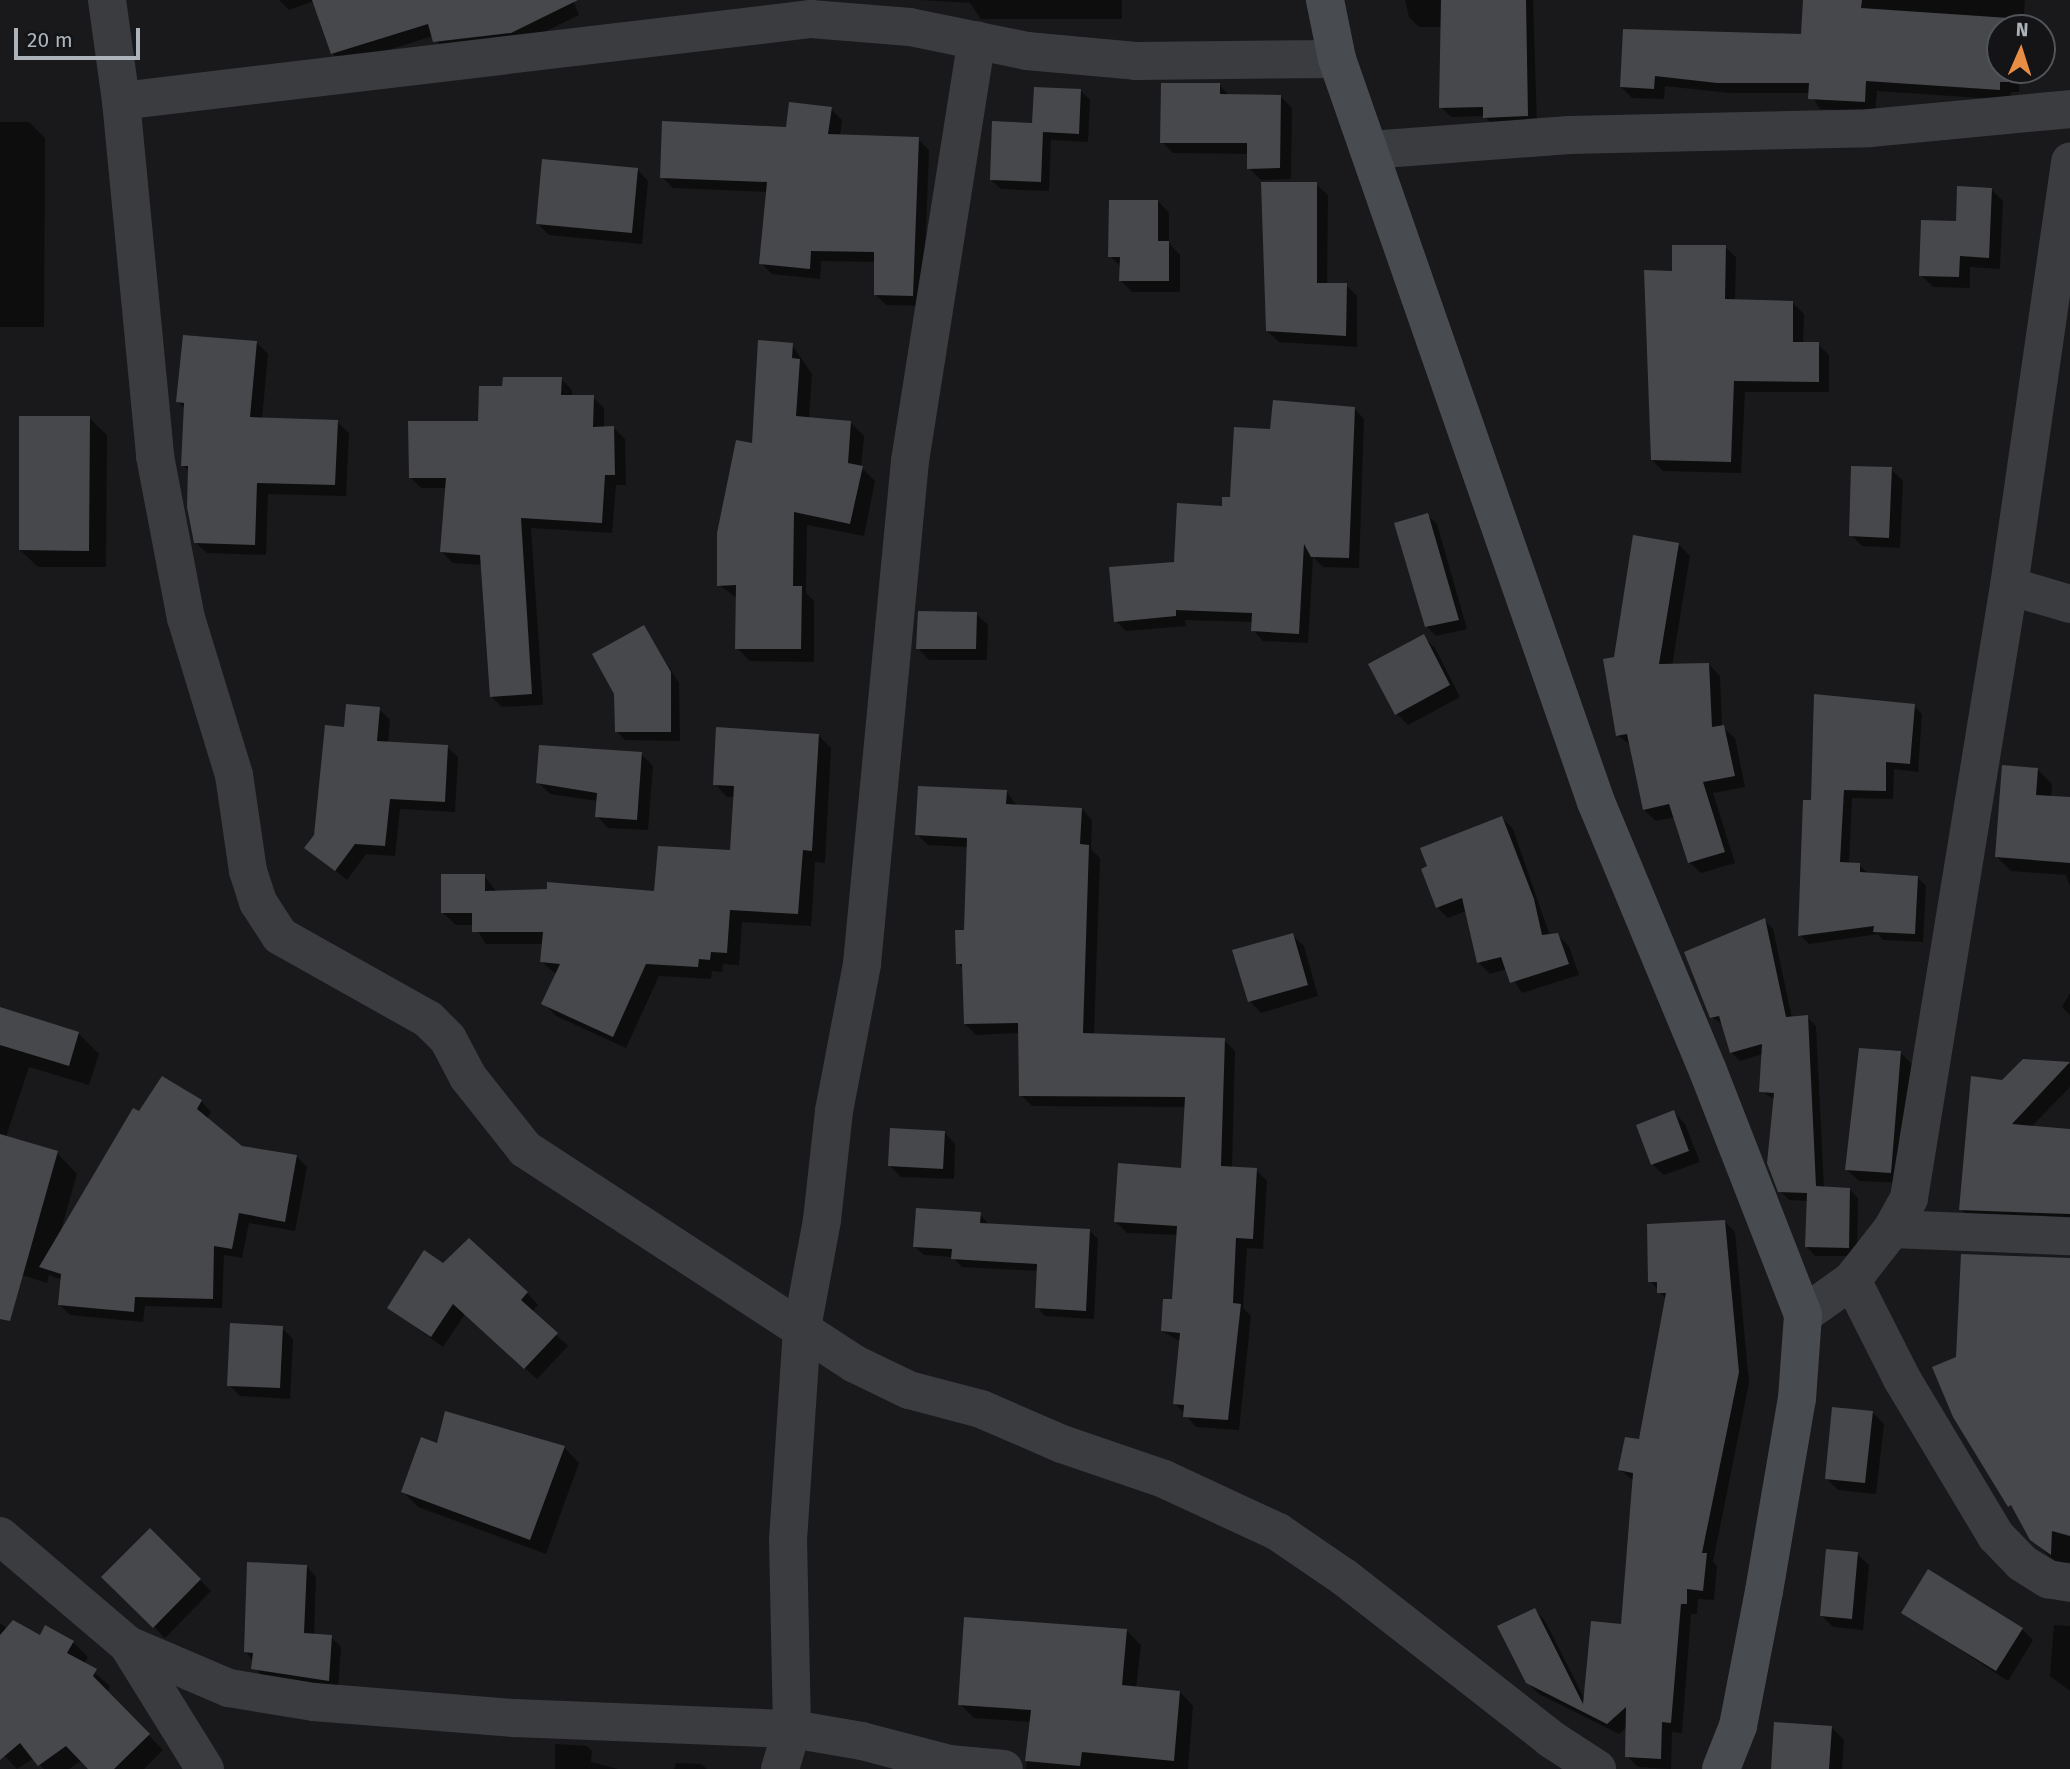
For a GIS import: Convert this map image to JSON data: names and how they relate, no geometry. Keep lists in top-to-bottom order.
{
  "scale_bar": "20 m",
  "north": "top"
}
